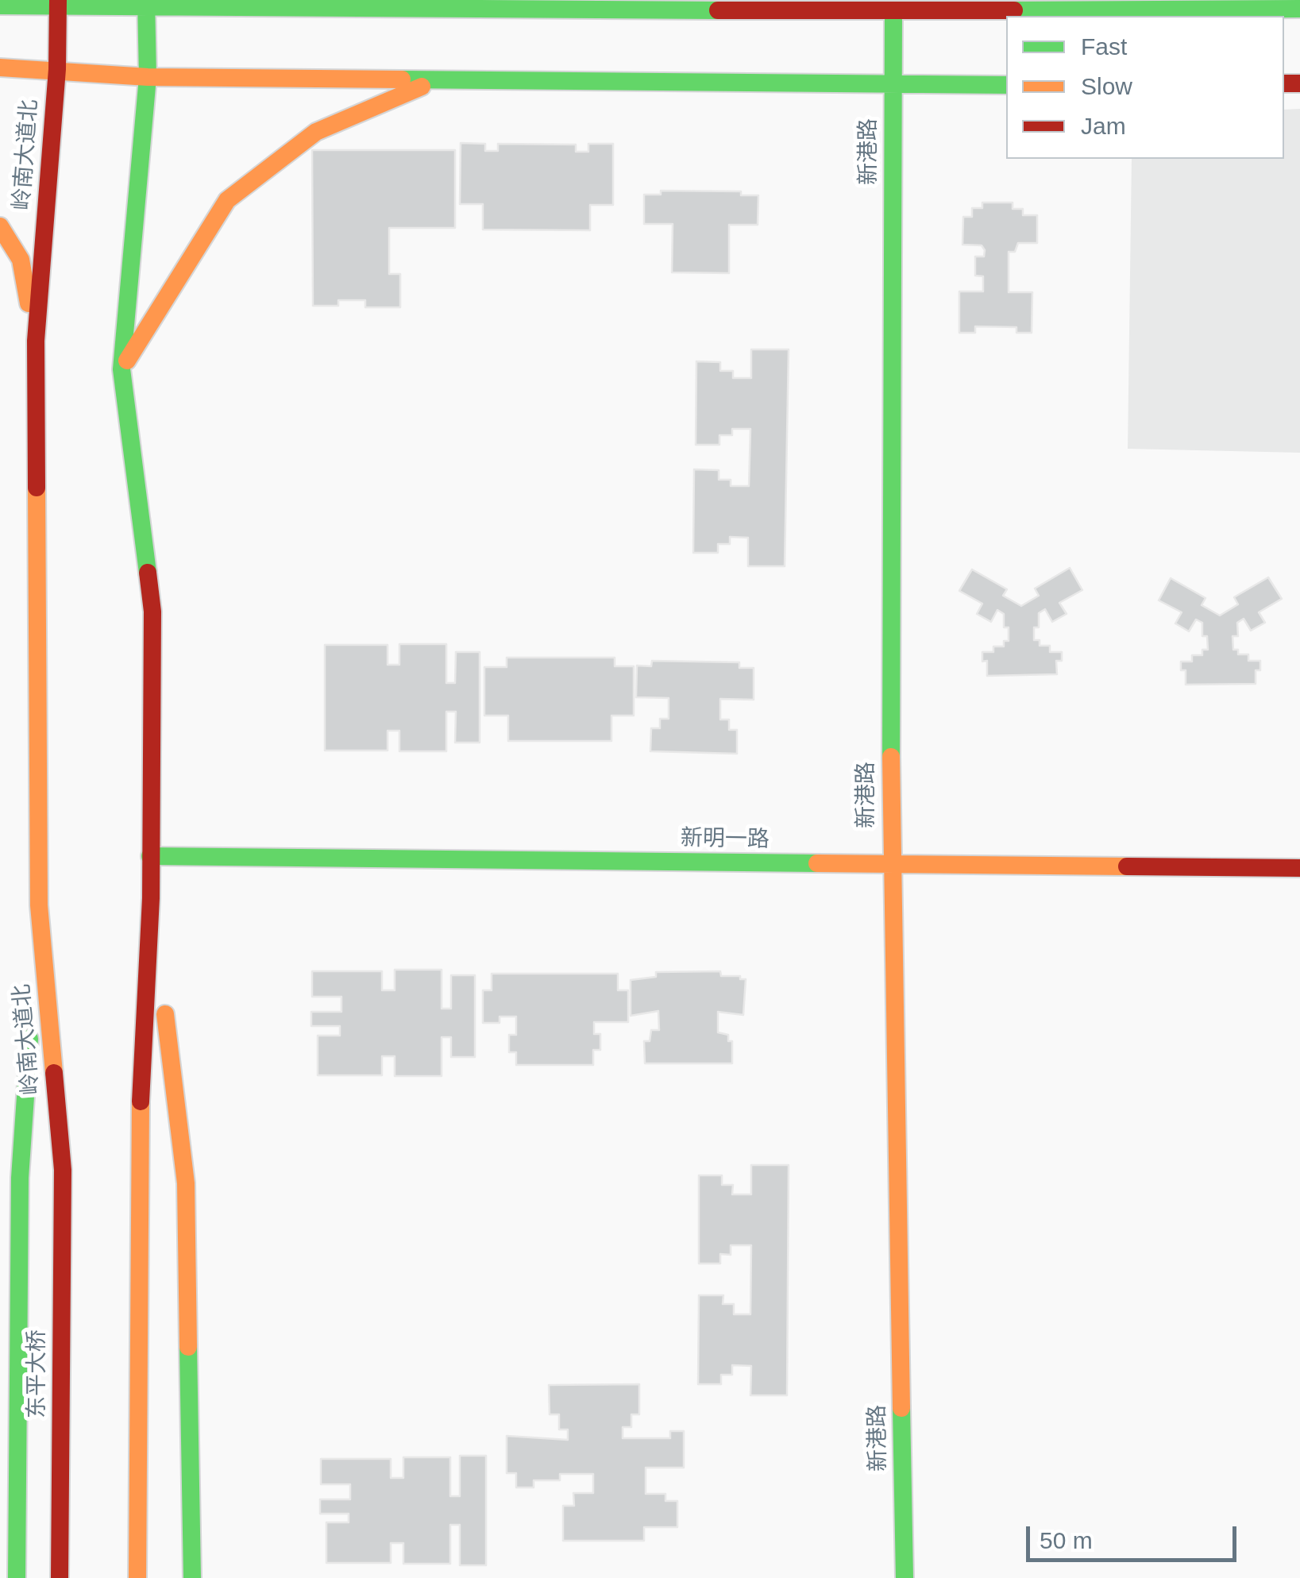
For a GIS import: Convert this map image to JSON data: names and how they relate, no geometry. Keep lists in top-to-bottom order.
{
  "streets": {
    "main road": [
      "新港路",
      "岭南大道北",
      "新明一路",
      "东平大桥"
    ]
  },
  "crossings": [
    ["新港路", "新明一路"],
    ["岭南大道北", "东平大桥"]
  ],
  "legend": ["Fast", "Slow", "Jam"],
  "scale_bar": "50 m"
}
